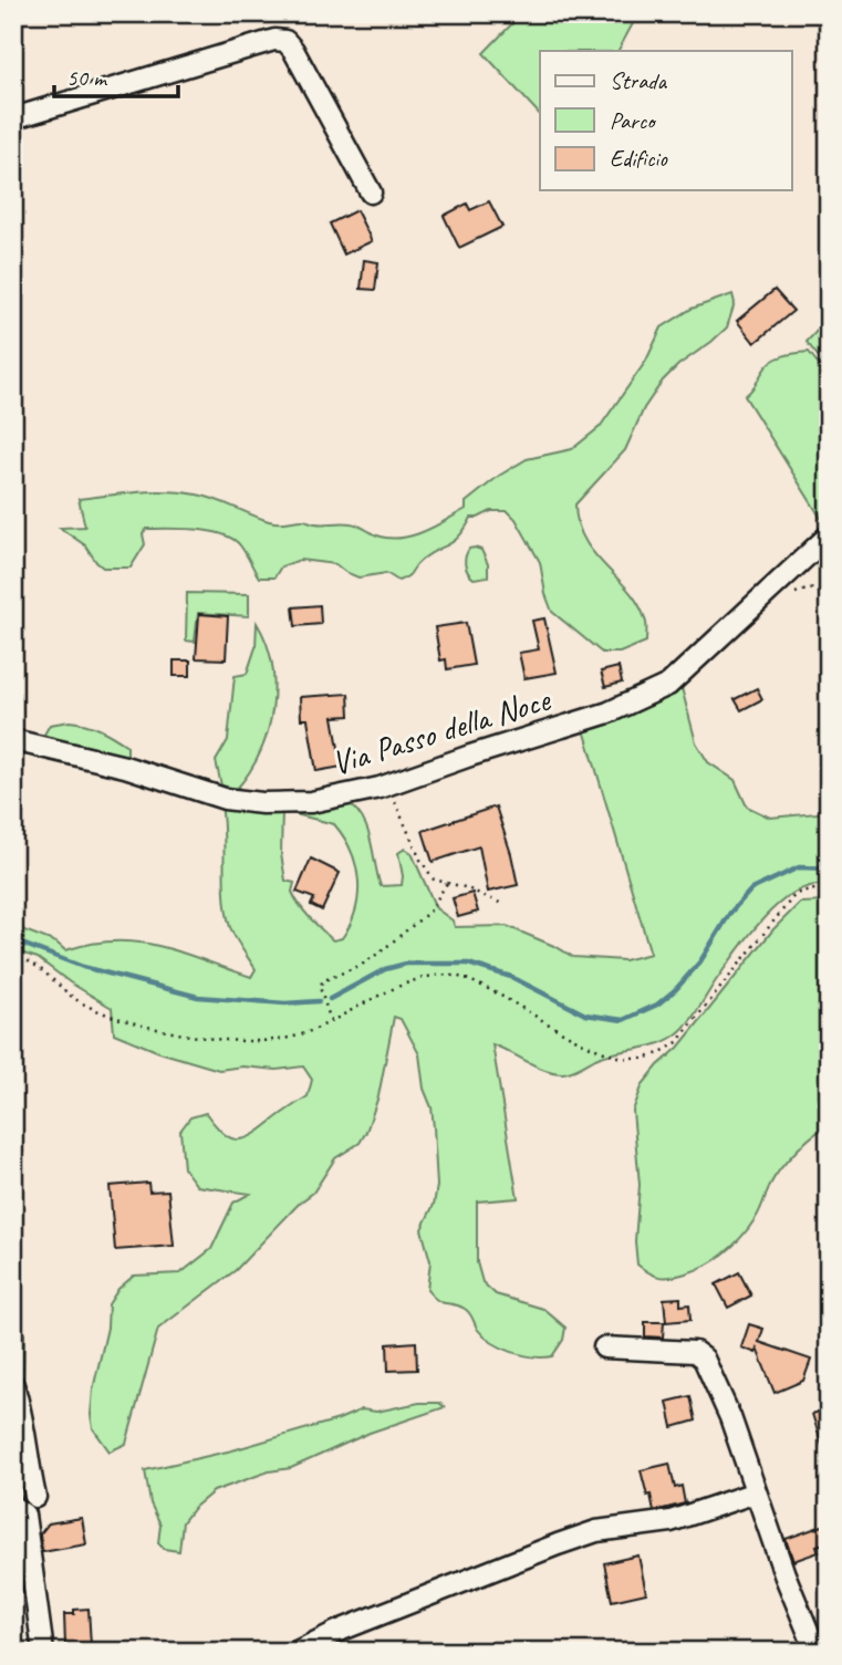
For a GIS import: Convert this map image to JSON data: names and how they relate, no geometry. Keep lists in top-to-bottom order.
{
  "streets": {
    "street": ["Via Passo della Noce"]
  },
  "legend": ["Strada", "Parco", "Edificio"],
  "scale_bar": "50 m"
}
